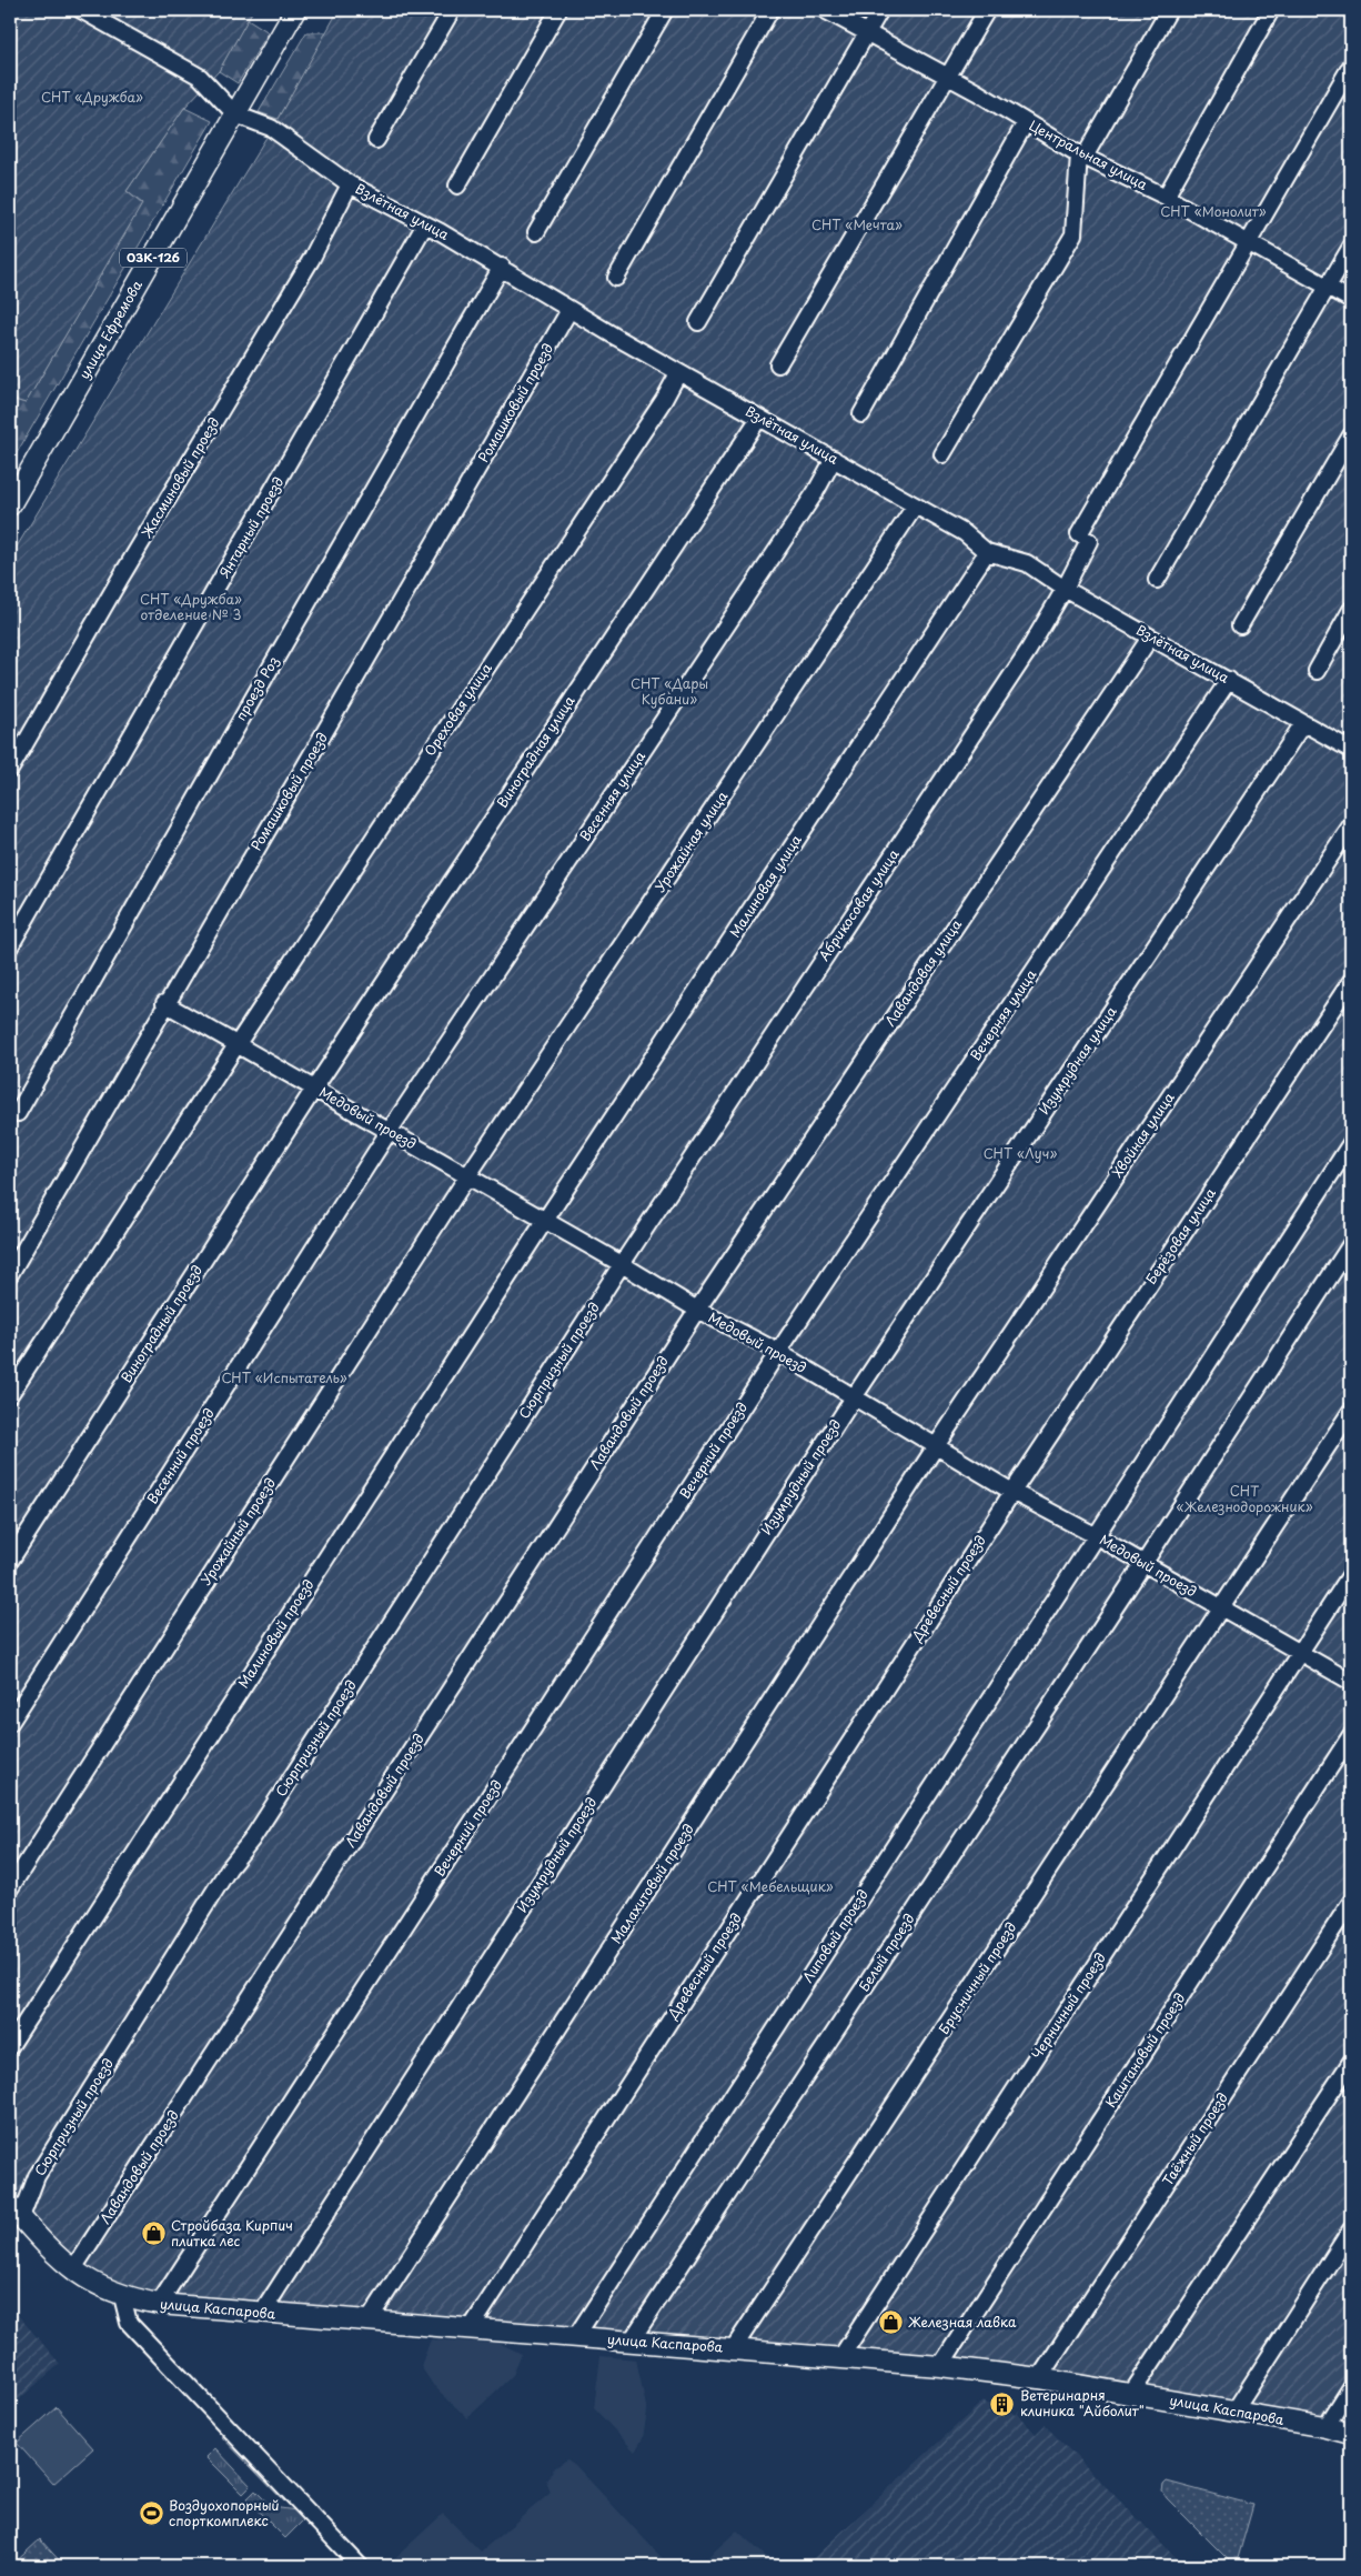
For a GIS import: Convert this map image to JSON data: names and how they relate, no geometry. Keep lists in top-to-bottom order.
{
  "streets": {
    "main road": ["03К-126", "улица Ефремова", "улица Каспарова"],
    "street": [
      "Центральная улица",
      "Взлётная улица",
      "Ромашковый проезд",
      "Жасминовый проезд",
      "Янтарный проезд",
      "проезд Роз",
      "Ореховая улица",
      "Виноградная улица",
      "Весенняя улица",
      "Урожайная улица",
      "Малиновая улица",
      "Абрикосовая улица",
      "Лавандовая улица",
      "Вечерняя улица",
      "Изумрудная улица",
      "Медовый проезд",
      "Хвойная улица",
      "Берёзовая улица",
      "Виноградный проезд",
      "Сюрпризный проезд",
      "Лавандовый проезд",
      "Вечерний проезд",
      "Весенний проезд",
      "Изумрудный проезд",
      "Урожайный проезд",
      "Древесный проезд",
      "Малиновый проезд",
      "Малахитовый проезд",
      "Липовый проезд",
      "Белый проезд",
      "Брусничный проезд",
      "Черничный проезд",
      "Каштановый проезд",
      "Таёжный проезд"
    ]
  },
  "crossings": [
    ["Центральная улица", "Абрикосовая улица"],
    ["Взлётная улица", "улица Ефремова"],
    ["Взлётная улица", "Ромашковый проезд"],
    ["Взлётная улица", "Жасминовый проезд"],
    ["Взлётная улица", "Янтарный проезд"],
    ["Взлётная улица", "проезд Роз"],
    ["Взлётная улица", "Ореховая улица"],
    ["Взлётная улица", "Виноградная улица"],
    ["Взлётная улица", "Весенняя улица"],
    ["Взлётная улица", "Урожайная улица"],
    ["Взлётная улица", "Малиновая улица"],
    ["Взлётная улица", "Абрикосовая улица"],
    ["Взлётная улица", "Лавандовая улица"],
    ["Взлётная улица", "Вечерняя улица"],
    ["Взлётная улица", "Изумрудная улица"],
    ["Ромашковый проезд", "Медовый проезд"],
    ["Ореховая улица", "Медовый проезд"],
    ["Виноградная улица", "Медовый проезд"],
    ["Виноградная улица", "Виноградный проезд"],
    ["Весенняя улица", "Медовый проезд"],
    ["Весенняя улица", "Весенний проезд"],
    ["Урожайная улица", "Медовый проезд"],
    ["Урожайная улица", "Урожайный проезд"],
    ["Малиновая улица", "Медовый проезд"],
    ["Малиновая улица", "Малиновый проезд"],
    ["Абрикосовая улица", "Медовый проезд"],
    ["Абрикосовая улица", "Сюрпризный проезд"],
    ["Лавандовая улица", "Медовый проезд"],
    ["Лавандовая улица", "Лавандовый проезд"],
    ["Вечерняя улица", "Медовый проезд"],
    ["Вечерняя улица", "Вечерний проезд"],
    ["Изумрудная улица", "Медовый проезд"],
    ["Изумрудная улица", "Изумрудный проезд"],
    ["Медовый проезд", "Хвойная улица"],
    ["Медовый проезд", "Берёзовая улица"],
    ["Медовый проезд", "Виноградный проезд"],
    ["Медовый проезд", "Сюрпризный проезд"],
    ["Медовый проезд", "Лавандовый проезд"],
    ["Медовый проезд", "Вечерний проезд"],
    ["Медовый проезд", "Весенний проезд"],
    ["Медовый проезд", "Изумрудный проезд"],
    ["Медовый проезд", "Урожайный проезд"],
    ["Медовый проезд", "Древесный проезд"],
    ["Медовый проезд", "Малиновый проезд"],
    ["Медовый проезд", "Малахитовый проезд"],
    ["Медовый проезд", "Липовый проезд"],
    ["Медовый проезд", "Белый проезд"],
    ["Медовый проезд", "Брусничный проезд"],
    ["Медовый проезд", "Черничный проезд"],
    ["Хвойная улица", "Малахитовый проезд"],
    ["Берёзовая улица", "Древесный проезд"],
    ["Сюрпризный проезд", "улица Каспарова"],
    ["Лавандовый проезд", "улица Каспарова"],
    ["Вечерний проезд", "улица Каспарова"],
    ["Изумрудный проезд", "улица Каспарова"],
    ["Древесный проезд", "улица Каспарова"],
    ["Малахитовый проезд", "улица Каспарова"],
    ["Липовый проезд", "улица Каспарова"],
    ["Белый проезд", "улица Каспарова"],
    ["Брусничный проезд", "улица Каспарова"],
    ["Черничный проезд", "улица Каспарова"],
    ["Каштановый проезд", "улица Каспарова"],
    ["Таёжный проезд", "улица Каспарова"]
  ],
  "parks": [
    "СНТ «Дружба»",
    "СНТ «Монолит»",
    "СНТ «Мечта»",
    "СНТ «Дружба» отделение № 3",
    "СНТ «Дары Кубани»",
    "СНТ «Луч»",
    "СНТ «Испытатель»",
    "СНТ «Железнодорожник»",
    "СНТ «Мебельщик»"
  ],
  "places": {
    "shop": ["Стройбаза Кирпич плитка лес", "Железная лавка"],
    "building": ["Ветеринарня клиника \"Айболит\""],
    "sports": ["Воздуохопорный спорткомплекс"]
  }
}
